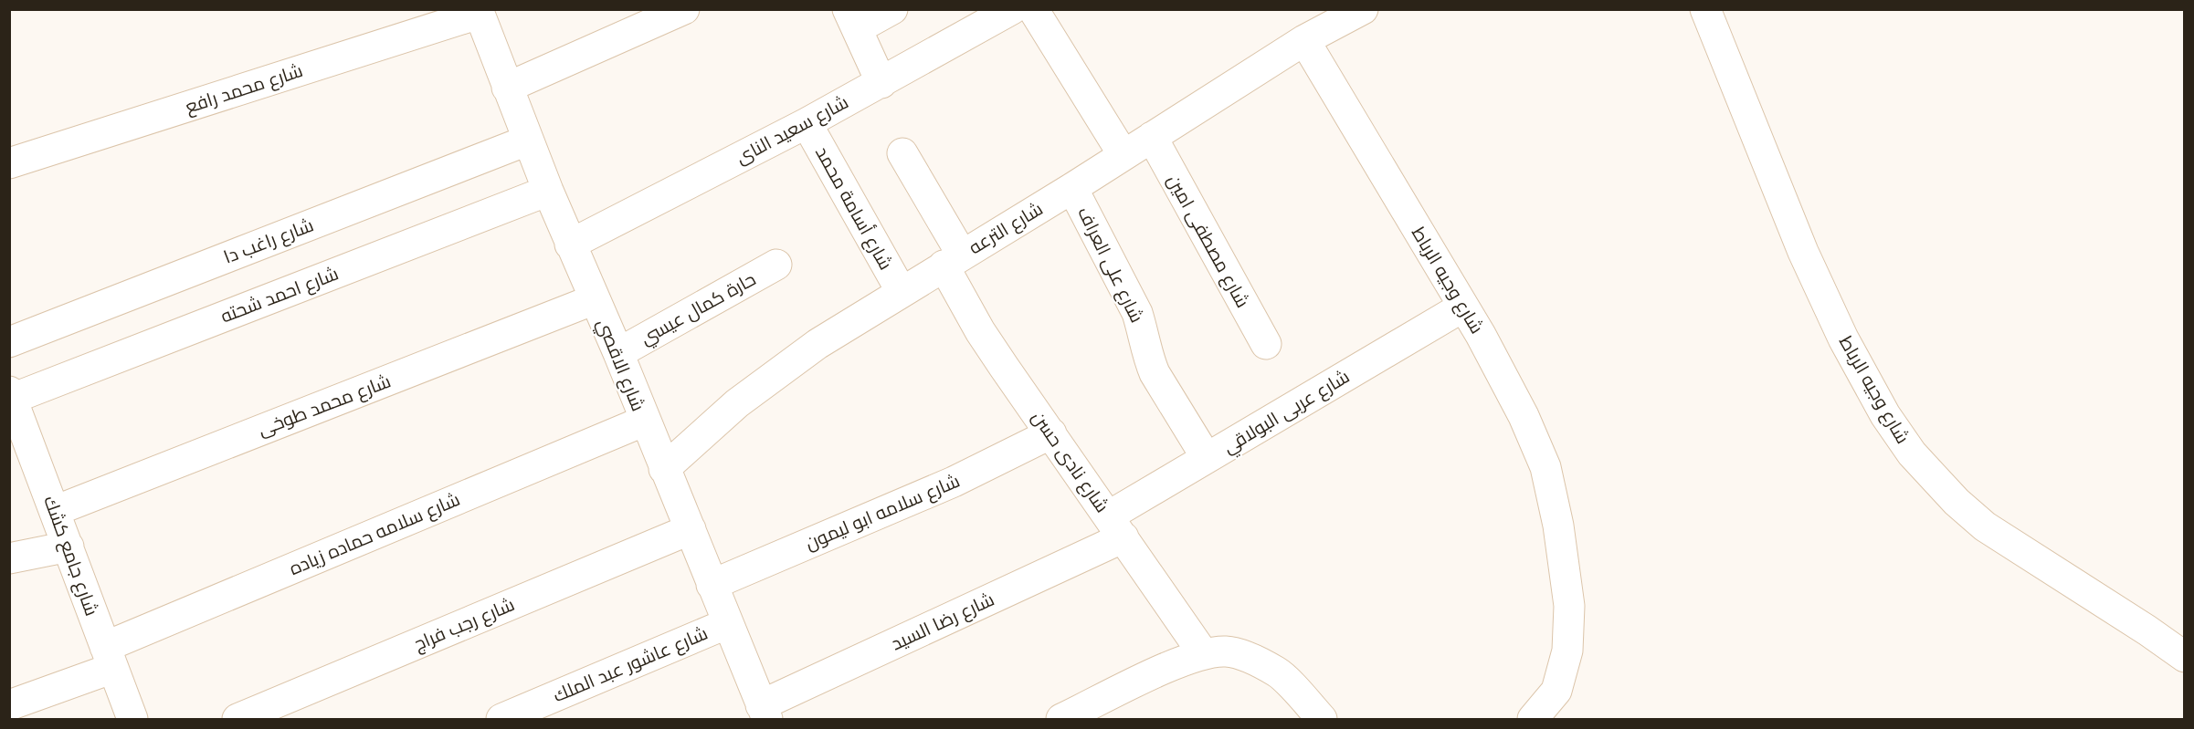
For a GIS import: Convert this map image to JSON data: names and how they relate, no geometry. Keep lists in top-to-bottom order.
{
  "streets": {
    "street": [
      "شارع محمد رافع",
      "شارع سعيد الناى",
      "شارع أسامة محمد",
      "شارع الترعه",
      "شارع راغب دا",
      "شارع مصطفى امين",
      "شارع على العراف",
      "شارع وجيه الرباط",
      "شارع احمد شحته",
      "حارة كمال عيسي",
      "شارع الاقصي",
      "شارع محمد طوخى",
      "شارع عربى البولاقي",
      "شارع نادى حسن",
      "شارع سلامه ابو ليمون",
      "شارع سلامه حماده زياده",
      "شارع جامع كشك",
      "شارع رضا السيد",
      "شارع رجب فراج",
      "شارع عاشور عبد الملك"
    ]
  },
  "crossings": [
    ["شارع محمد رافع", "شارع الاقصي"],
    ["شارع سعيد الناى", "شارع أسامة محمد"],
    ["شارع سعيد الناى", "شارع الاقصي"],
    ["شارع أسامة محمد", "شارع الترعه"],
    ["شارع الترعه", "شارع مصطفى امين"],
    ["شارع الترعه", "شارع على العراف"],
    ["شارع الترعه", "شارع وجيه الرباط"],
    ["شارع الترعه", "شارع الاقصي"],
    ["شارع الترعه", "شارع نادى حسن"],
    ["شارع راغب دا", "شارع الاقصي"],
    ["شارع على العراف", "شارع عربى البولاقي"],
    ["شارع وجيه الرباط", "شارع عربى البولاقي"],
    ["شارع احمد شحته", "شارع الاقصي"],
    ["شارع احمد شحته", "شارع جامع كشك"],
    ["حارة كمال عيسي", "شارع الاقصي"],
    ["شارع الاقصي", "شارع محمد طوخى"],
    ["شارع الاقصي", "شارع سلامه ابو ليمون"],
    ["شارع الاقصي", "شارع سلامه حماده زياده"],
    ["شارع الاقصي", "شارع رضا السيد"],
    ["شارع الاقصي", "شارع رجب فراج"],
    ["شارع الاقصي", "شارع عاشور عبد الملك"],
    ["شارع محمد طوخى", "شارع جامع كشك"],
    ["شارع عربى البولاقي", "شارع نادى حسن"],
    ["شارع عربى البولاقي", "شارع رضا السيد"],
    ["شارع نادى حسن", "شارع سلامه ابو ليمون"],
    ["شارع نادى حسن", "شارع رضا السيد"],
    ["شارع سلامه حماده زياده", "شارع جامع كشك"]
  ]
}
